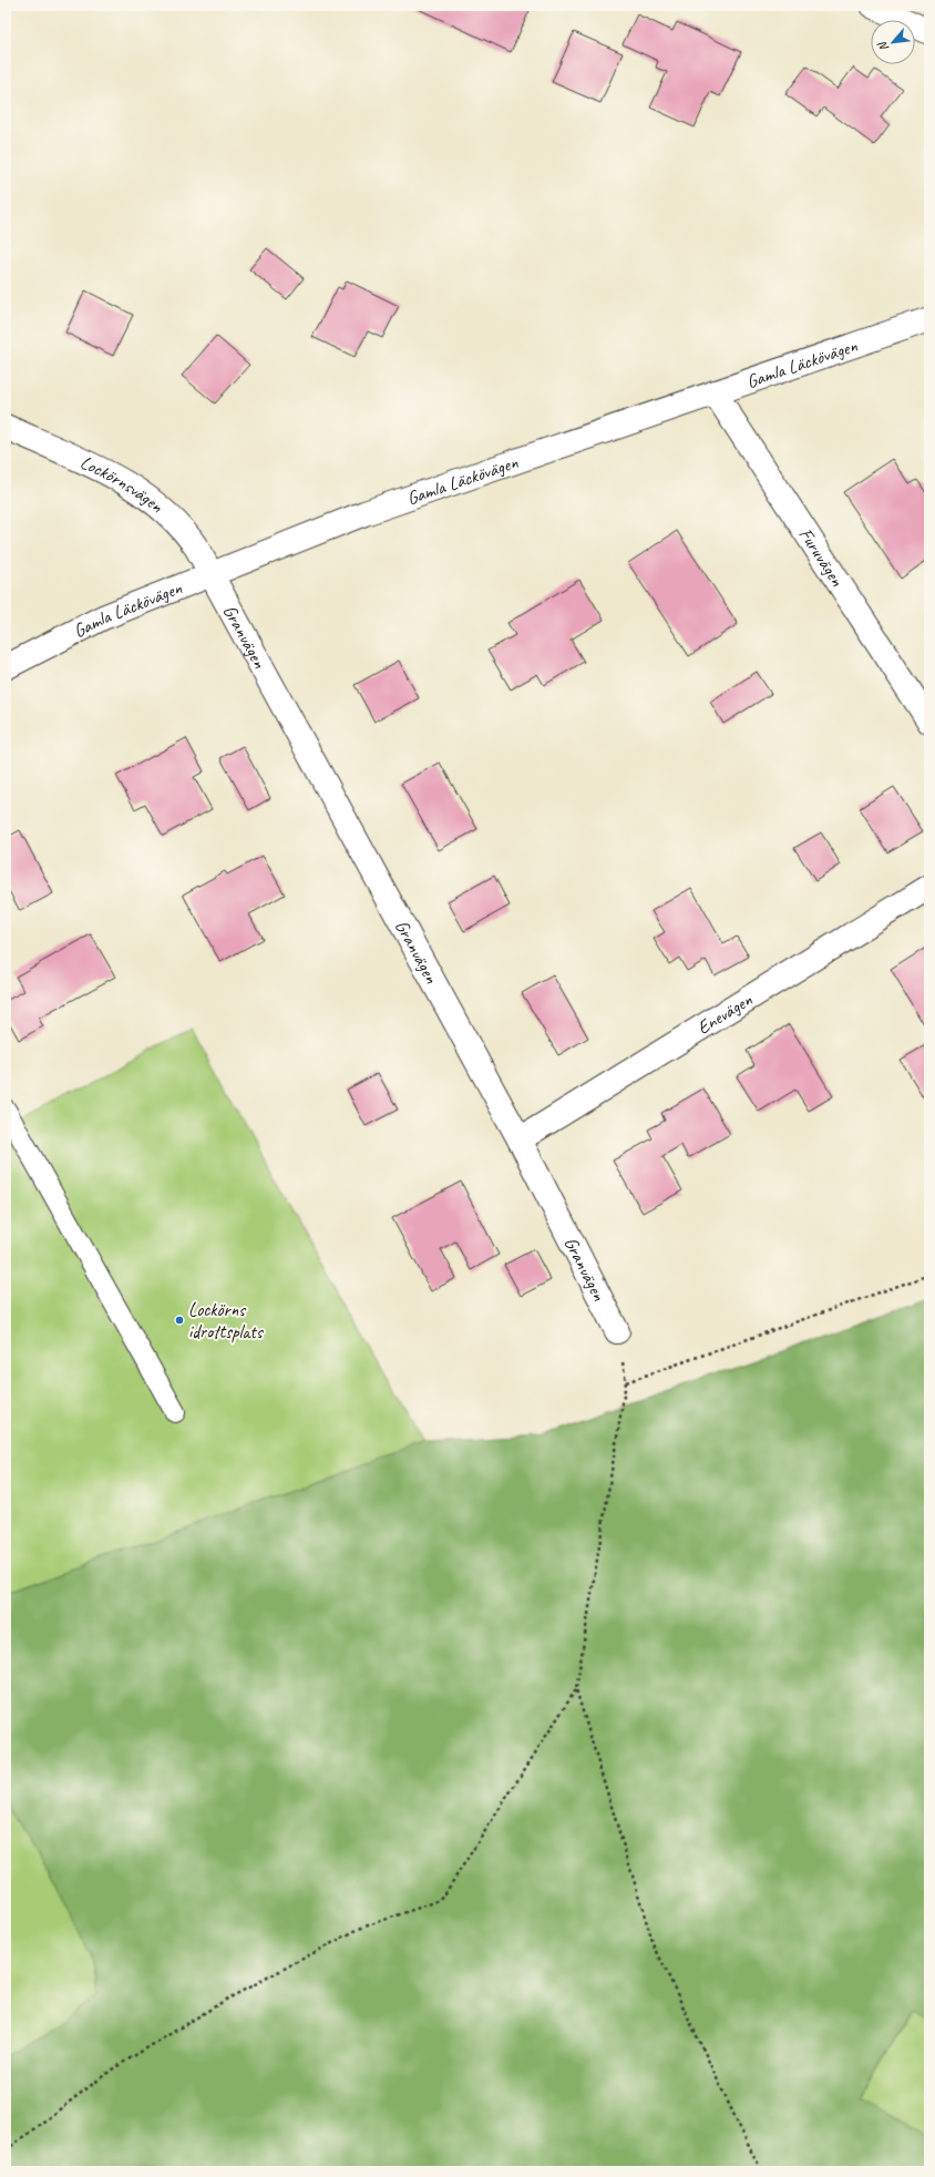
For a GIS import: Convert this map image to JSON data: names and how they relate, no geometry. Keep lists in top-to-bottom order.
{
  "streets": {
    "street": [
      "Gamla Läckövägen",
      "Lockörnsvägen",
      "Furuvägen",
      "Granvägen",
      "Enevägen"
    ]
  },
  "crossings": [
    ["Gamla Läckövägen", "Lockörnsvägen"],
    ["Gamla Läckövägen", "Furuvägen"],
    ["Gamla Läckövägen", "Granvägen"],
    ["Lockörnsvägen", "Granvägen"],
    ["Granvägen", "Enevägen"]
  ],
  "places": ["Lockörns idrottsplats"],
  "north": "bottom left"
}
